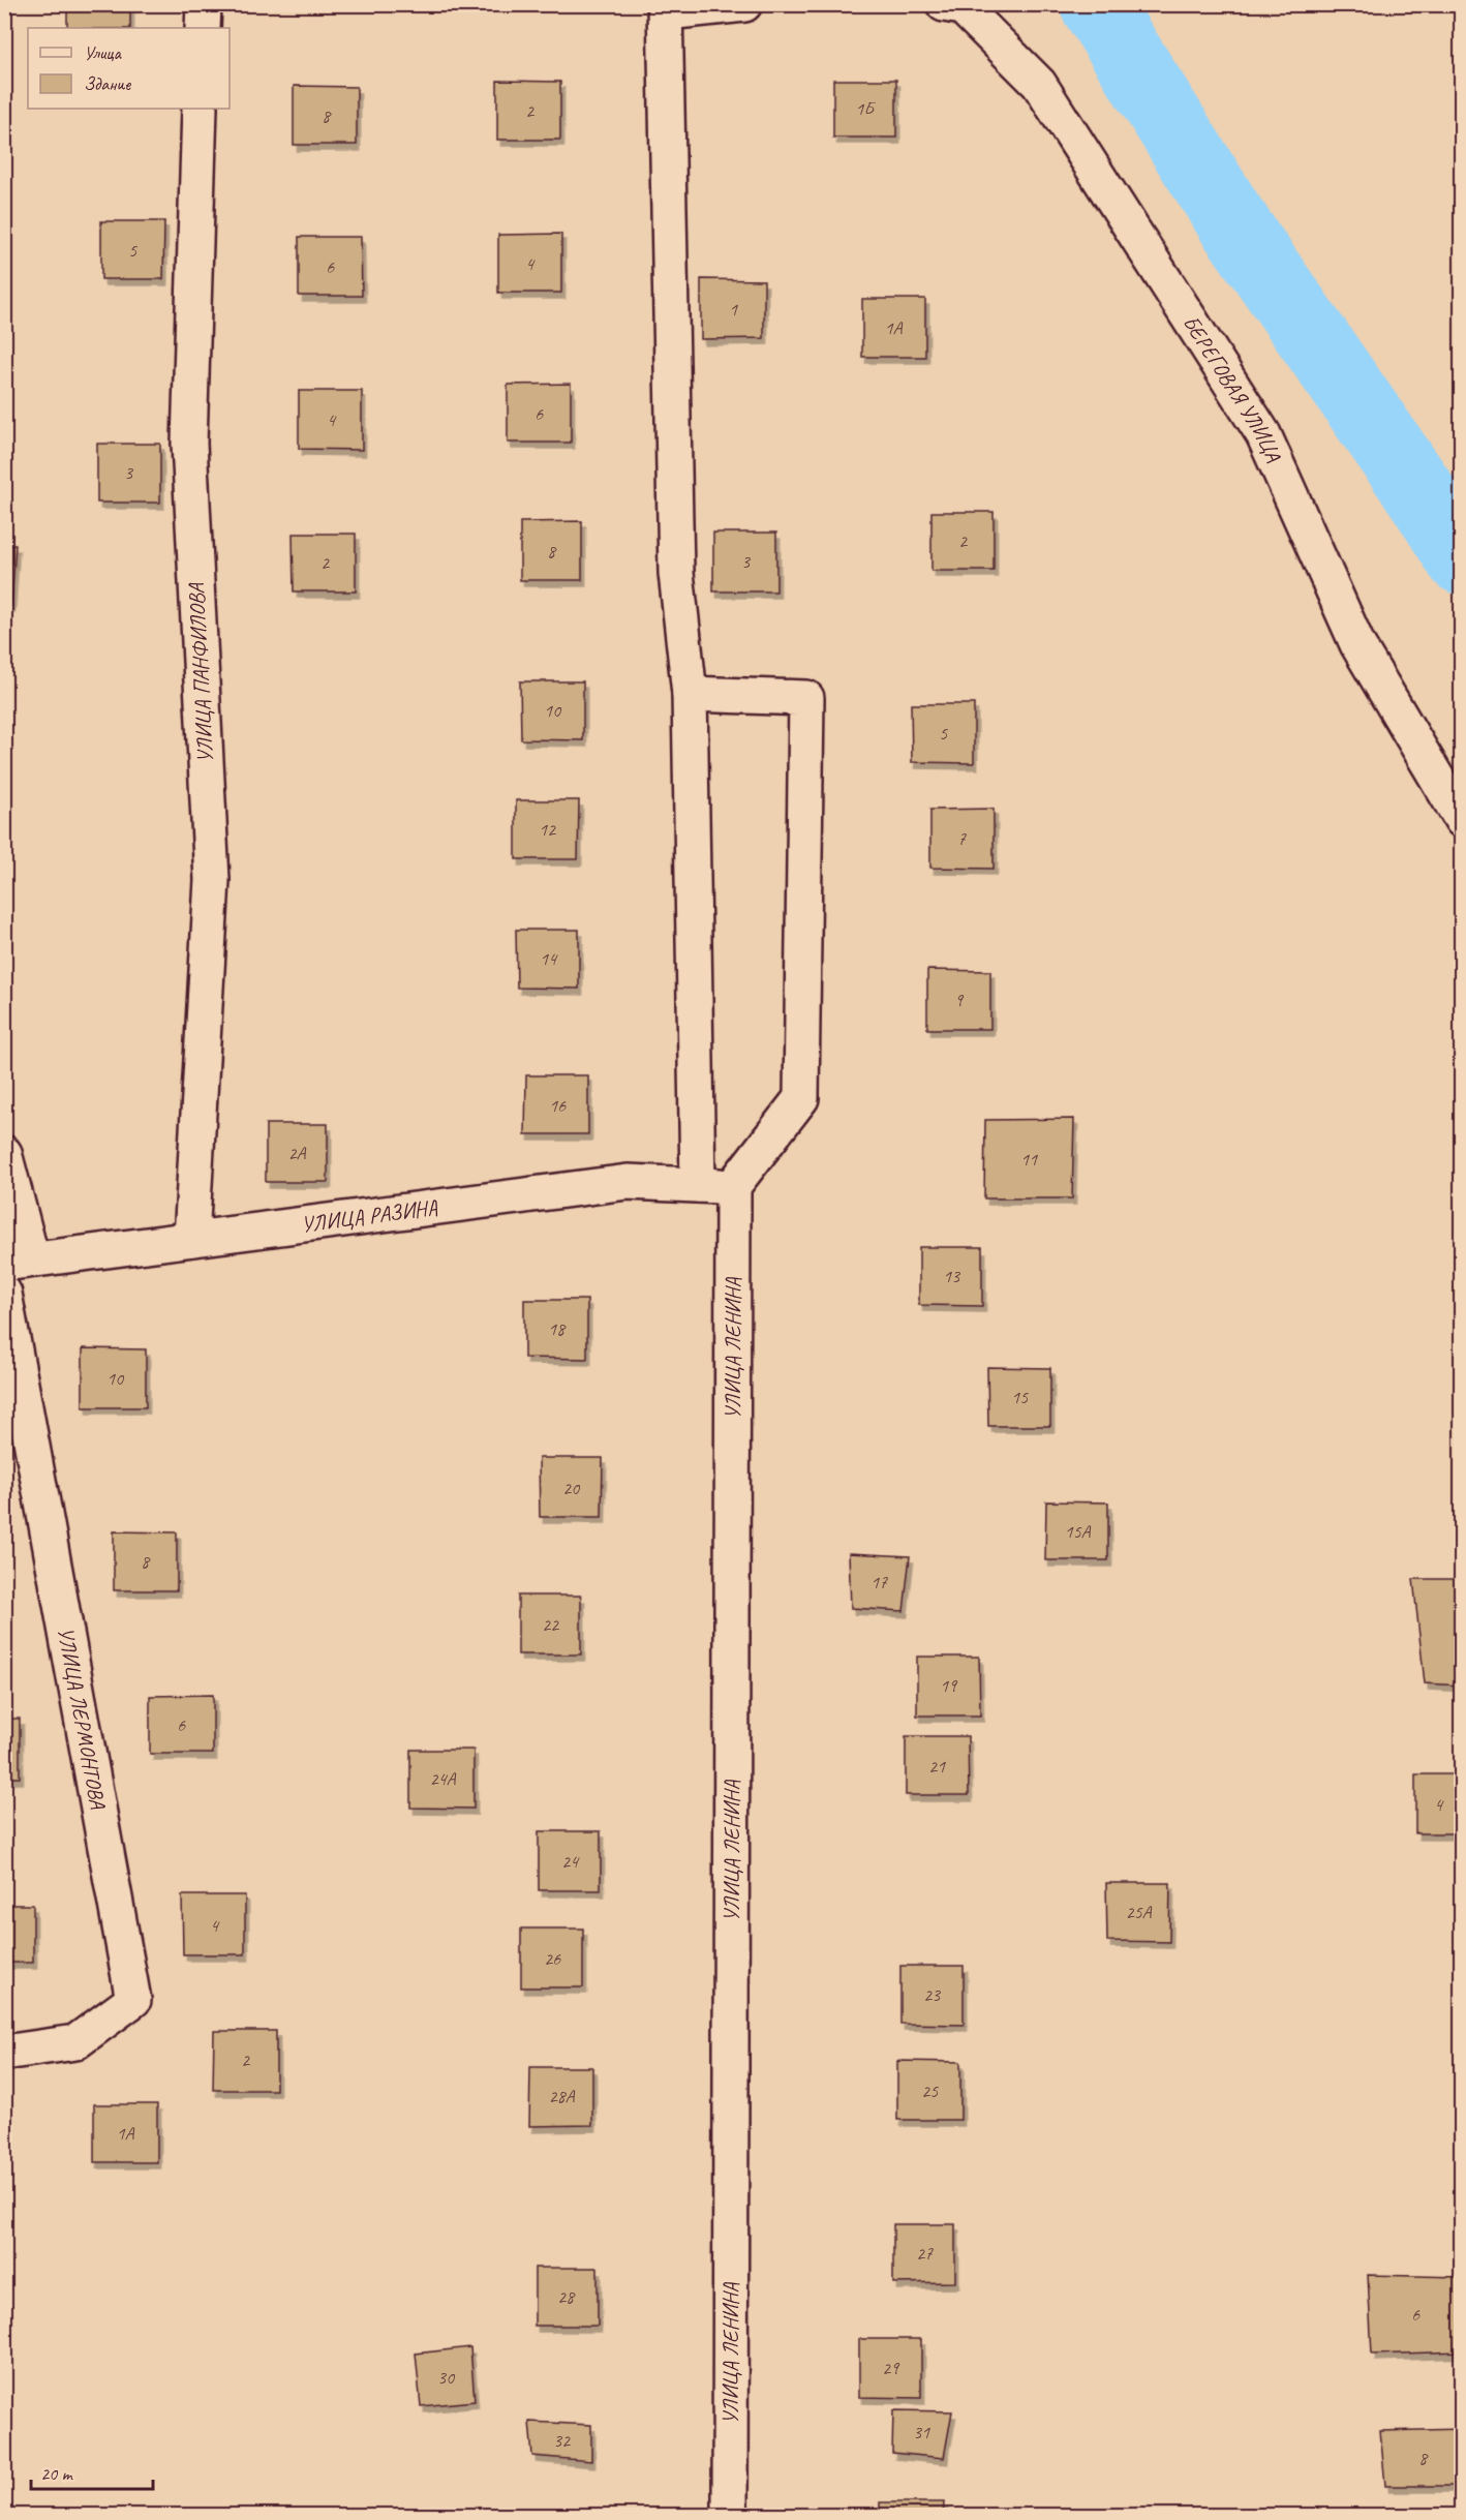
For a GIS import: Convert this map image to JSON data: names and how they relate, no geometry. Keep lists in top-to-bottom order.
{
  "streets": {
    "street": [
      "БЕРЕГОВАЯ УЛИЦА",
      "УЛИЦА ПАНФИЛОВА",
      "УЛИЦА РАЗИНА",
      "УЛИЦА ЛЕНИНА",
      "УЛИЦА ЛЕРМОНТОВА"
    ]
  },
  "crossings": [
    ["УЛИЦА ПАНФИЛОВА", "УЛИЦА РАЗИНА"],
    ["УЛИЦА РАЗИНА", "УЛИЦА ЛЕНИНА"]
  ],
  "house_numbers": [
    "1Б",
    "2",
    "8",
    "5",
    "4",
    "6",
    "1",
    "1А",
    "6",
    "4",
    "3",
    "2",
    "8",
    "3",
    "2",
    "10",
    "5",
    "12",
    "7",
    "14",
    "9",
    "16",
    "2А",
    "11",
    "13",
    "18",
    "10",
    "15",
    "20",
    "15А",
    "8",
    "17",
    "22",
    "19",
    "6",
    "21",
    "24А",
    "4",
    "24",
    "25А",
    "4",
    "26",
    "23",
    "2",
    "25",
    "28А",
    "1А",
    "27",
    "28",
    "6",
    "29",
    "30",
    "31",
    "32",
    "8"
  ],
  "legend": ["Улица", "Здание"],
  "scale_bar": "20 m"
}
